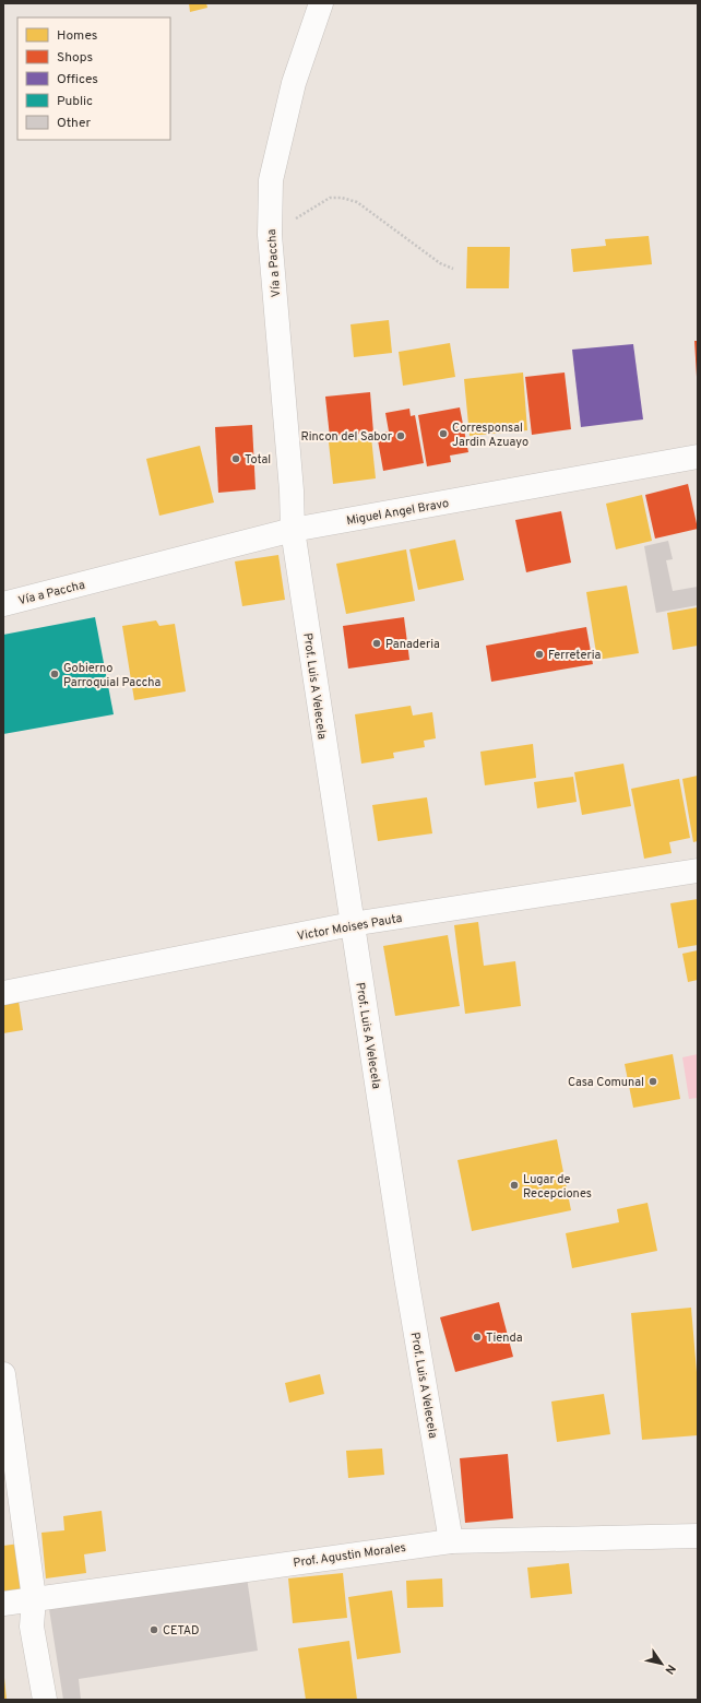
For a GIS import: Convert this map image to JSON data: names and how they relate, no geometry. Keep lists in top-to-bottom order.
{
  "streets": {
    "street": [
      "Vía a Paccha",
      "Miguel Angel Bravo",
      "Prof. Luis A Velecela",
      "Victor Moises Pauta",
      "Prof. Agustin Morales"
    ]
  },
  "crossings": [
    ["Vía a Paccha", "Miguel Angel Bravo"],
    ["Vía a Paccha", "Prof. Luis A Velecela"],
    ["Miguel Angel Bravo", "Prof. Luis A Velecela"],
    ["Prof. Luis A Velecela", "Victor Moises Pauta"],
    ["Prof. Luis A Velecela", "Prof. Agustin Morales"]
  ],
  "places": [
    "Corresponsal Jardin Azuayo",
    "Rincon del Sabor",
    "Total",
    "Panaderia",
    "Ferreteria",
    "Gobierno Parroquial Paccha",
    "Casa Comunal",
    "Lugar de Recepciones",
    "Tienda",
    "CETAD"
  ],
  "legend": [
    "Homes",
    "Shops",
    "Offices",
    "Public",
    "Other"
  ],
  "north": "bottom right"
}
